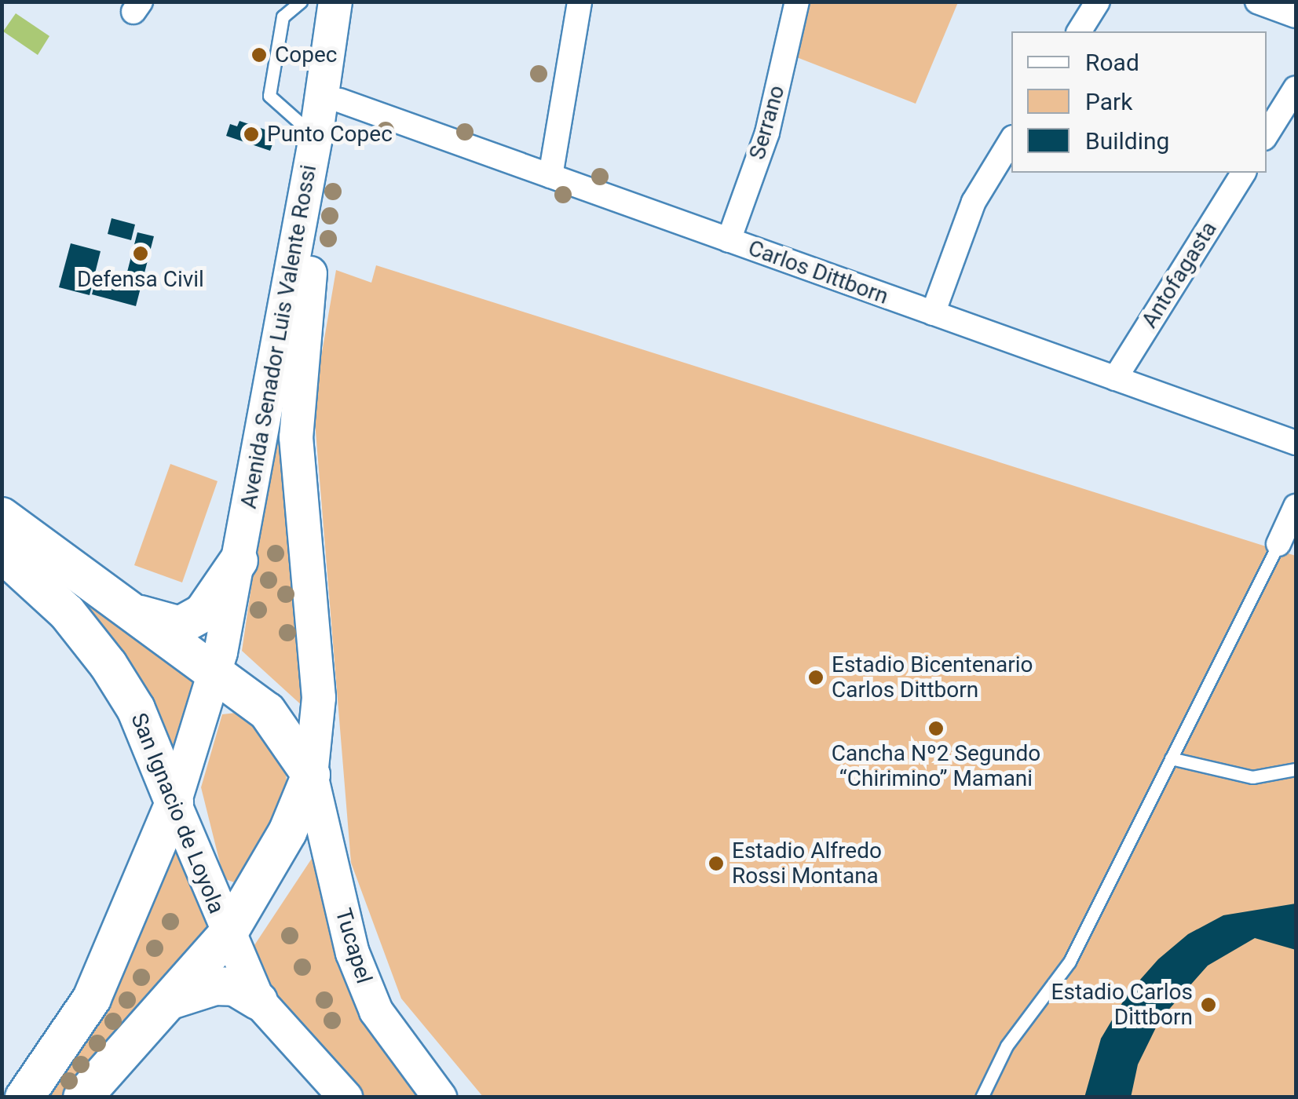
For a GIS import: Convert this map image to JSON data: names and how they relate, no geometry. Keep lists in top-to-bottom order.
{
  "streets": {
    "main road": ["Avenida Senador Luis Valente Rossi", "San Ignacio de Loyola", "Tucapel"],
    "street": ["Serrano", "Carlos Dittborn", "Antofagasta"]
  },
  "crossings": [
    ["Serrano", "Carlos Dittborn"],
    ["Carlos Dittborn", "Antofagasta"],
    ["Carlos Dittborn", "Avenida Senador Luis Valente Rossi"],
    ["Avenida Senador Luis Valente Rossi", "San Ignacio de Loyola"],
    ["Avenida Senador Luis Valente Rossi", "Tucapel"]
  ],
  "places": [
    "Copec",
    "Punto Copec",
    "Defensa Civil",
    "Estadio Bicentenario Carlos Dittborn",
    "Cancha Nº2 Segundo “Chirimino” Mamani",
    "Estadio Alfredo Rossi Montana",
    "Estadio Carlos Dittborn"
  ],
  "legend": ["Road", "Park", "Building"]
}
